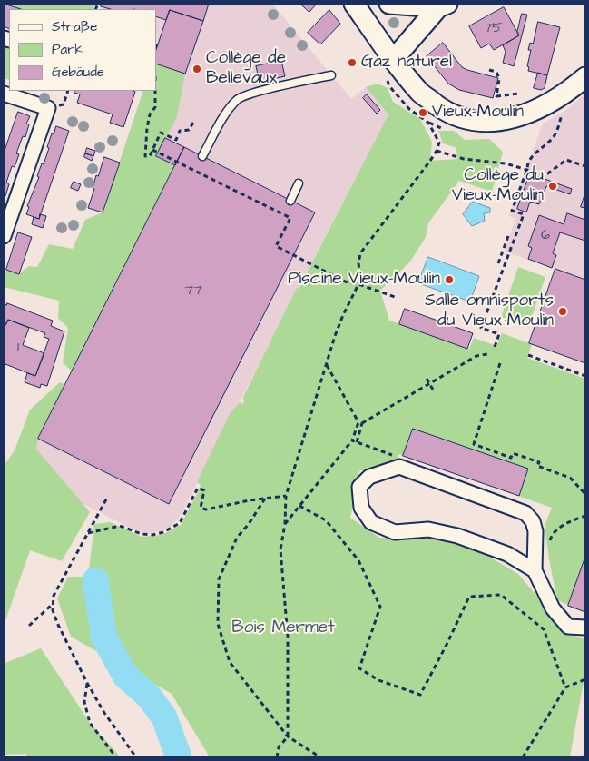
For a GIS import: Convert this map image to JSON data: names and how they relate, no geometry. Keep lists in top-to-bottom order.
{
  "parks": ["Bois Mermet"],
  "places": [
    "Gaz naturel",
    "Collège de Bellevaux",
    "Vieux-Moulin",
    "Collège du Vieux-Moulin",
    "Piscine Vieux-Moulin",
    "Salle omnisports du Vieux-Moulin"
  ],
  "house_numbers": [
    "75",
    "6",
    "77",
    "1"
  ],
  "legend": ["Straße", "Park", "Gebäude"]
}
